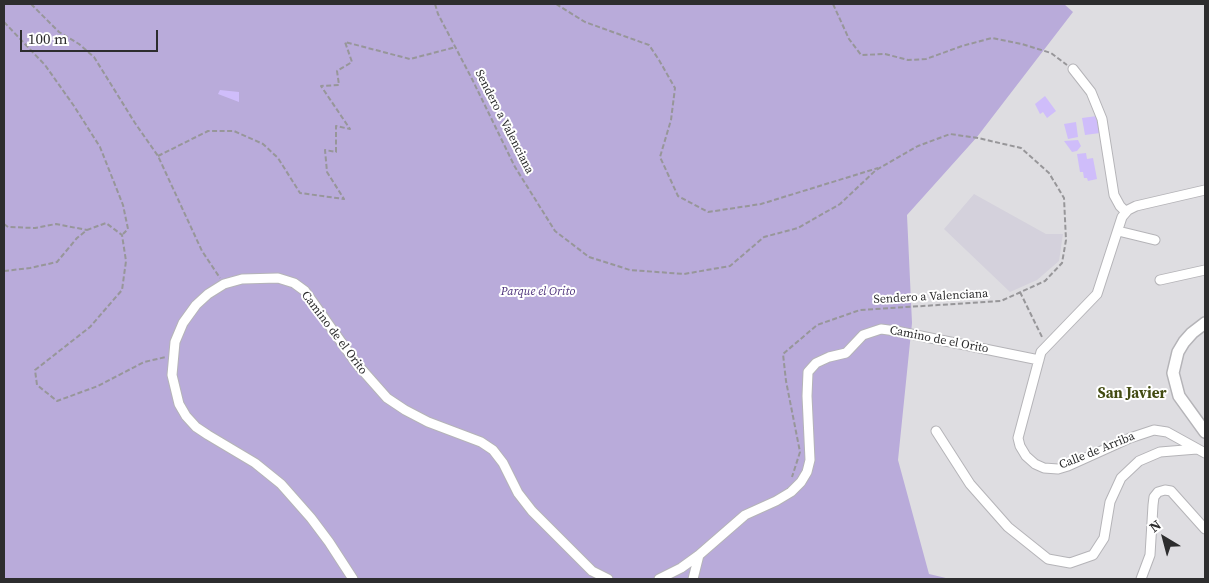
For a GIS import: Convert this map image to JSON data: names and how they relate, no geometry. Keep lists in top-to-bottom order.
{
  "streets": {
    "street": ["Camino de el Orito", "Calle de Arriba"],
    "path": ["Sendero a Valenciana"]
  },
  "crossings": [
    ["Camino de el Orito", "Calle de Arriba"]
  ],
  "districts": ["San Javier"],
  "parks": ["Parque el Orito"],
  "scale_bar": "100 m",
  "north": "top left"
}
